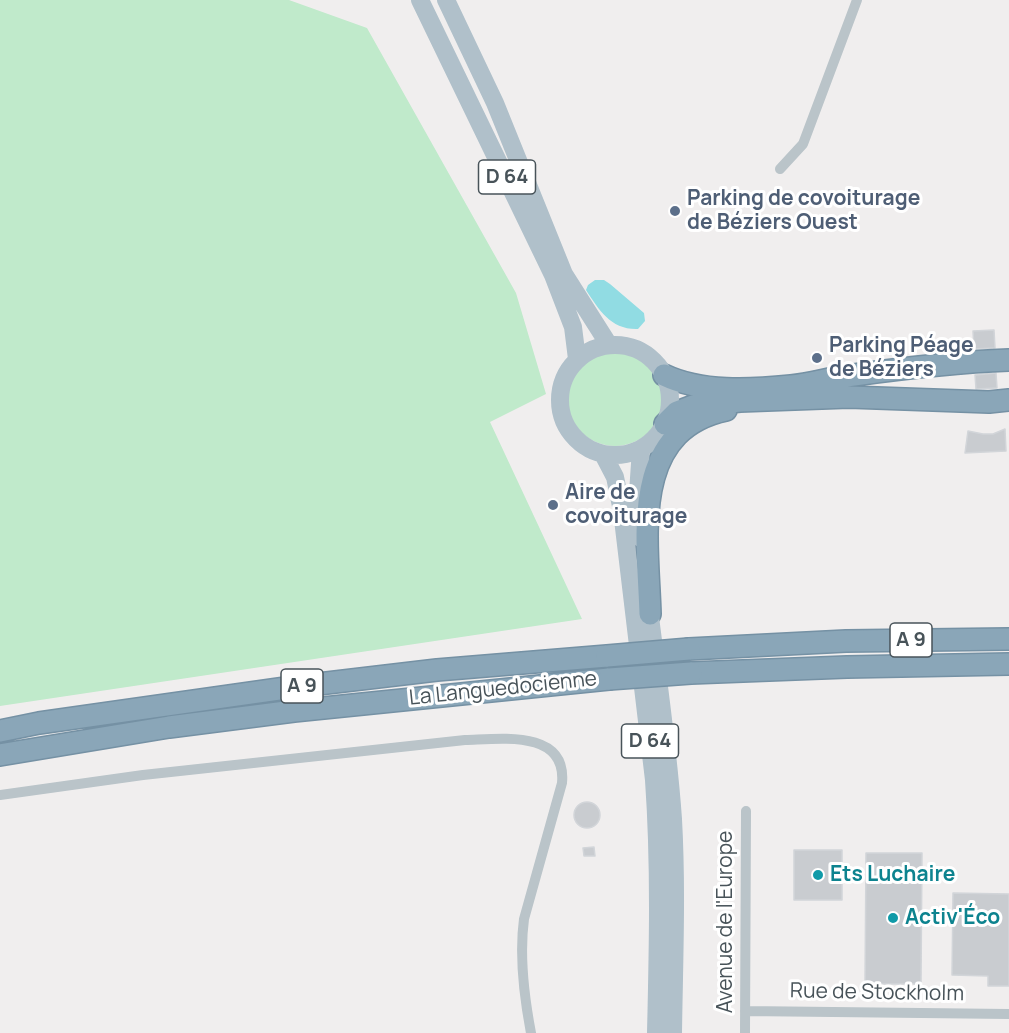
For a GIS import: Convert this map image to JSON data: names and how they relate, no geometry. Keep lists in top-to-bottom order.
{
  "streets": {
    "highway": ["A 9", "La Languedocienne"],
    "main road": ["D 64"],
    "street": ["Avenue de l'Europe", "Rue de Stockholm"]
  },
  "crossings": [
    ["Avenue de l'Europe", "Rue de Stockholm"]
  ],
  "places": [
    "Parking de covoiturage de Béziers Ouest",
    "Parking Péage de Béziers",
    "Aire de covoiturage",
    "Ets Luchaire",
    "Activ'Éco"
  ]
}
